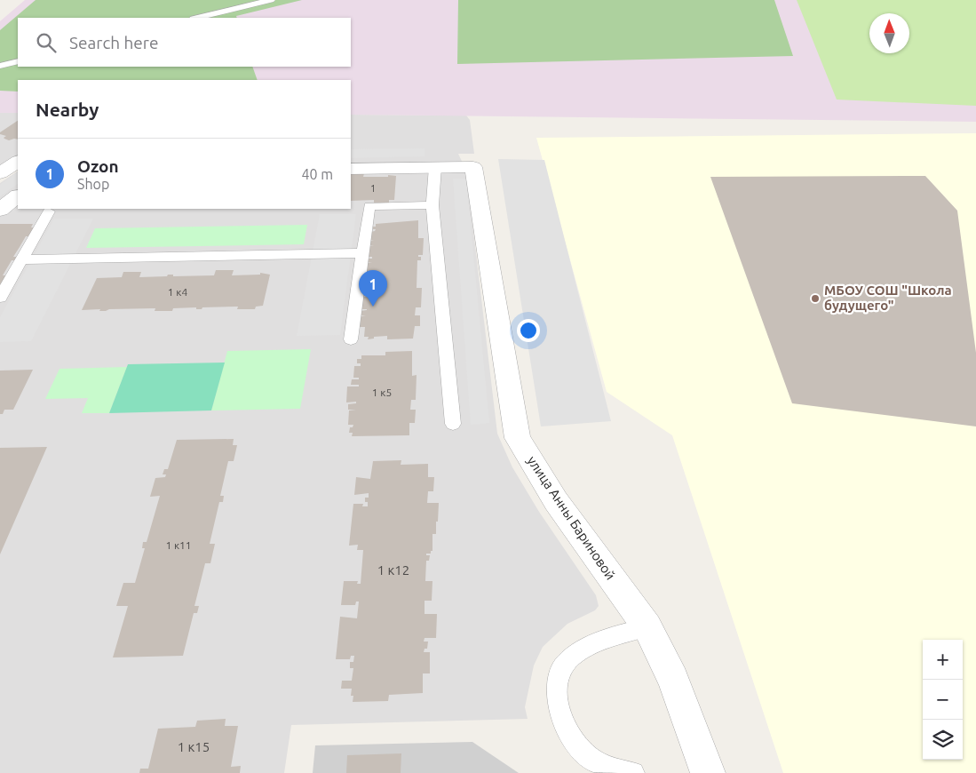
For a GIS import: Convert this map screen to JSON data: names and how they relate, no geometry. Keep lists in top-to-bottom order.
{
  "streets": {
    "street": ["улица Анны Бариновой"]
  },
  "places": ["МБОУ СОШ \"Школа будущего\""],
  "house_numbers": [
    "1",
    "1 к4",
    "1 к5",
    "1 к11",
    "1 к12",
    "1 к15"
  ],
  "north": "top",
  "page": {
    "search": "Search here",
    "heading": "Nearby",
    "list": [
      {
        "mark": "1",
        "name": "Ozon",
        "note": "Shop",
        "value": "40 m"
      }
    ],
    "pins": "1",
    "map_buttons": ["+", "−"]
  }
}
